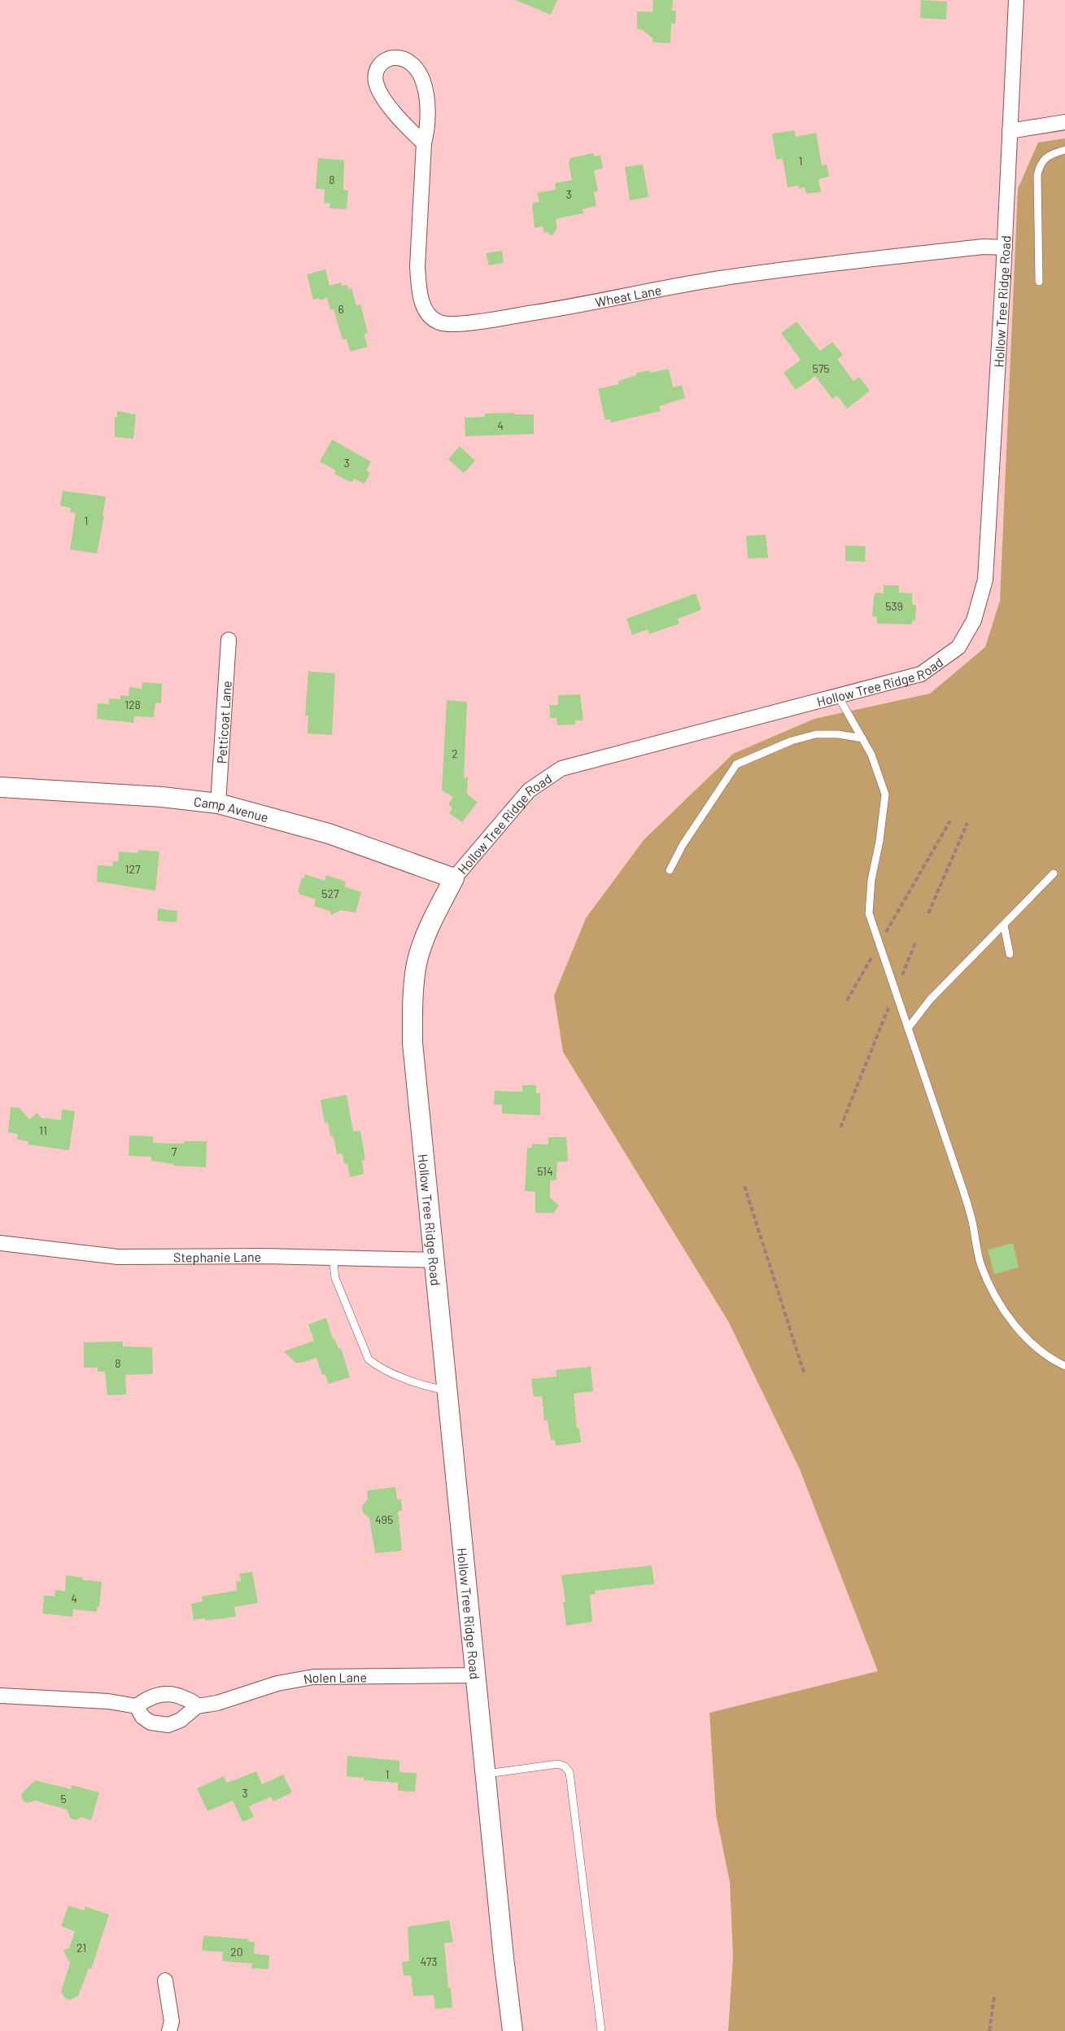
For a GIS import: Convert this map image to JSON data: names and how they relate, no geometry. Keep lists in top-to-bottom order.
{
  "streets": {
    "street": [
      "Wheat Lane",
      "Hollow Tree Ridge Road",
      "Petticoat Lane",
      "Camp Avenue",
      "Stephanie Lane",
      "Nolen Lane"
    ]
  },
  "crossings": [
    ["Wheat Lane", "Hollow Tree Ridge Road"],
    ["Hollow Tree Ridge Road", "Camp Avenue"],
    ["Hollow Tree Ridge Road", "Stephanie Lane"],
    ["Hollow Tree Ridge Road", "Nolen Lane"],
    ["Petticoat Lane", "Camp Avenue"]
  ],
  "house_numbers": [
    "1",
    "8",
    "3",
    "6",
    "575",
    "4",
    "3",
    "1",
    "539",
    "128",
    "2",
    "127",
    "527",
    "11",
    "7",
    "514",
    "8",
    "495",
    "4",
    "1",
    "3",
    "5",
    "21",
    "20",
    "473"
  ]
}
